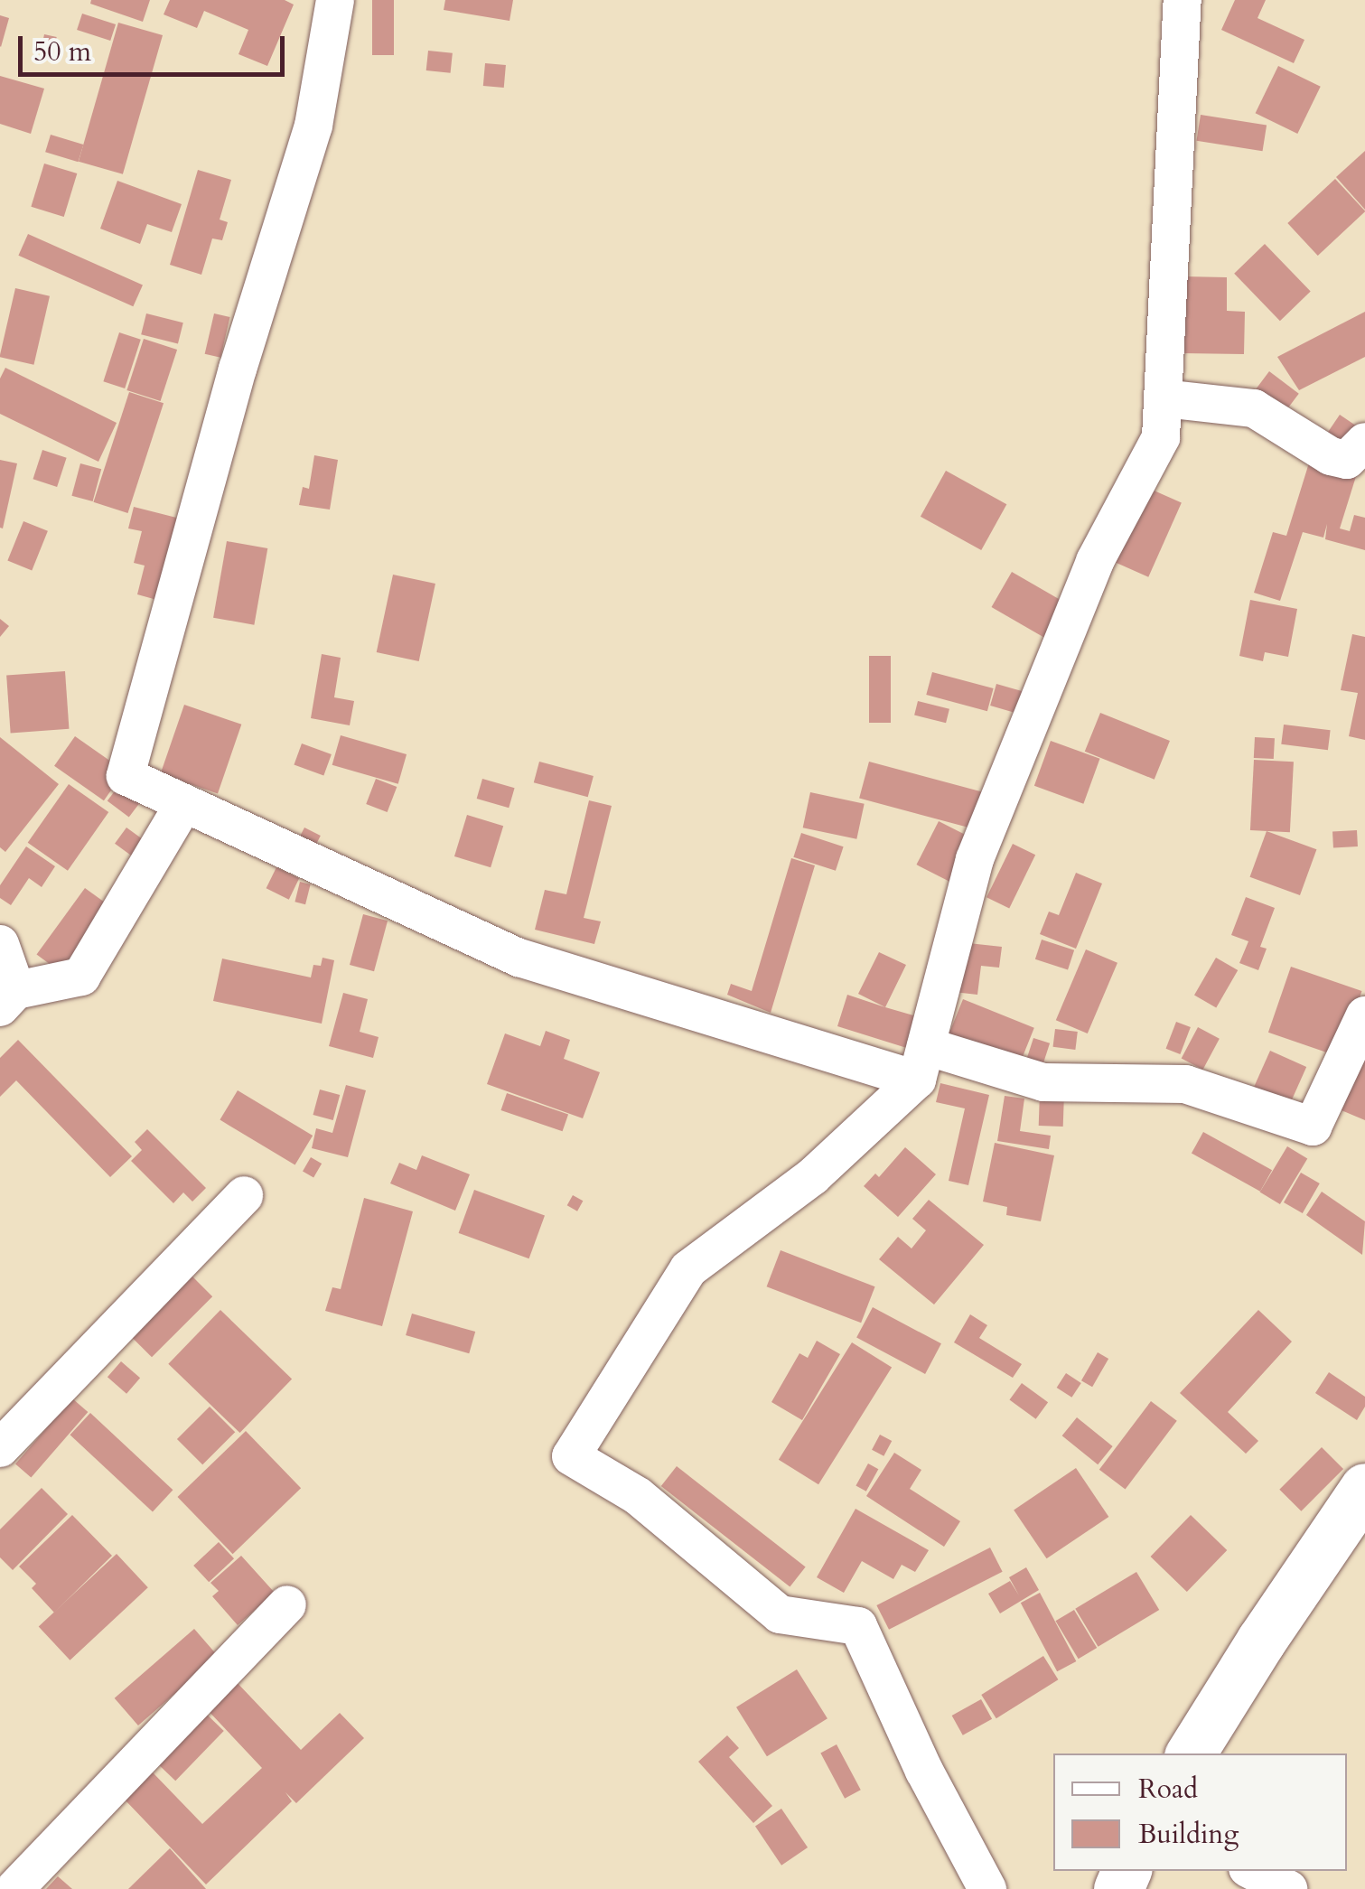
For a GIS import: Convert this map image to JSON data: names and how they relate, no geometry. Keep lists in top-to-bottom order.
{
  "legend": ["Road", "Building"],
  "scale_bar": "50 m"
}
